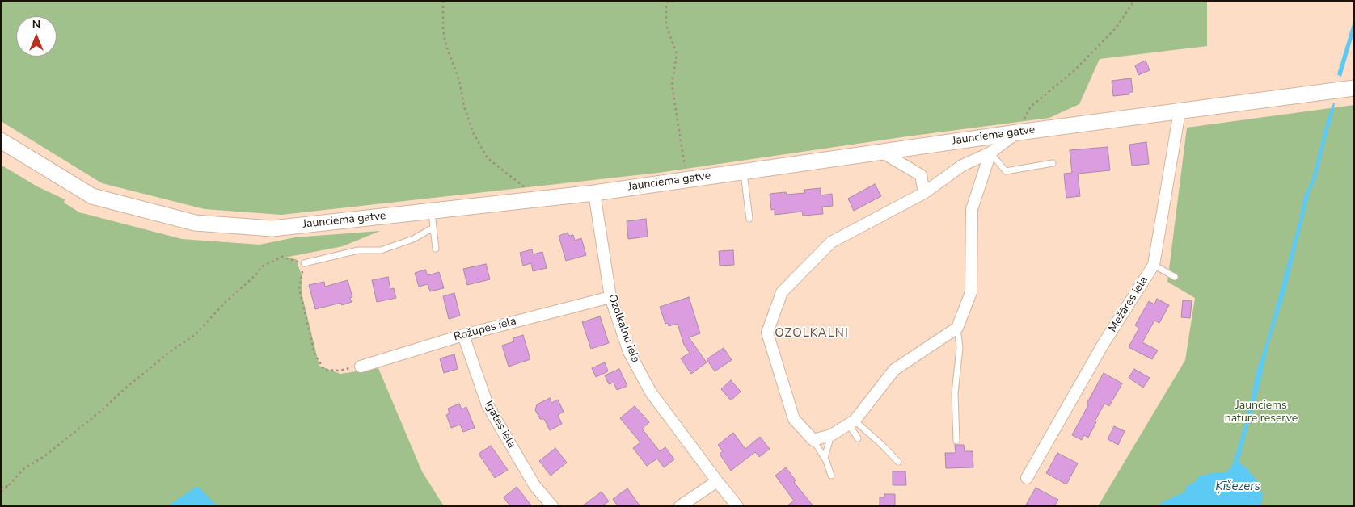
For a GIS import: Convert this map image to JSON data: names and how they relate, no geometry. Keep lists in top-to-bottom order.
{
  "streets": {
    "main road": ["Jaunciema gatve"],
    "street": [
      "Mežāres iela",
      "Ozolkalnu iela",
      "Rožupes iela",
      "Igates iela"
    ]
  },
  "crossings": [
    ["Jaunciema gatve", "Mežāres iela"],
    ["Jaunciema gatve", "Ozolkalnu iela"],
    ["Ozolkalnu iela", "Rožupes iela"],
    ["Rožupes iela", "Igates iela"]
  ],
  "districts": ["OZOLKALNI"],
  "water": ["Ķīšezers"],
  "parks": ["Jaunciems nature reserve"],
  "north": "top"
}
